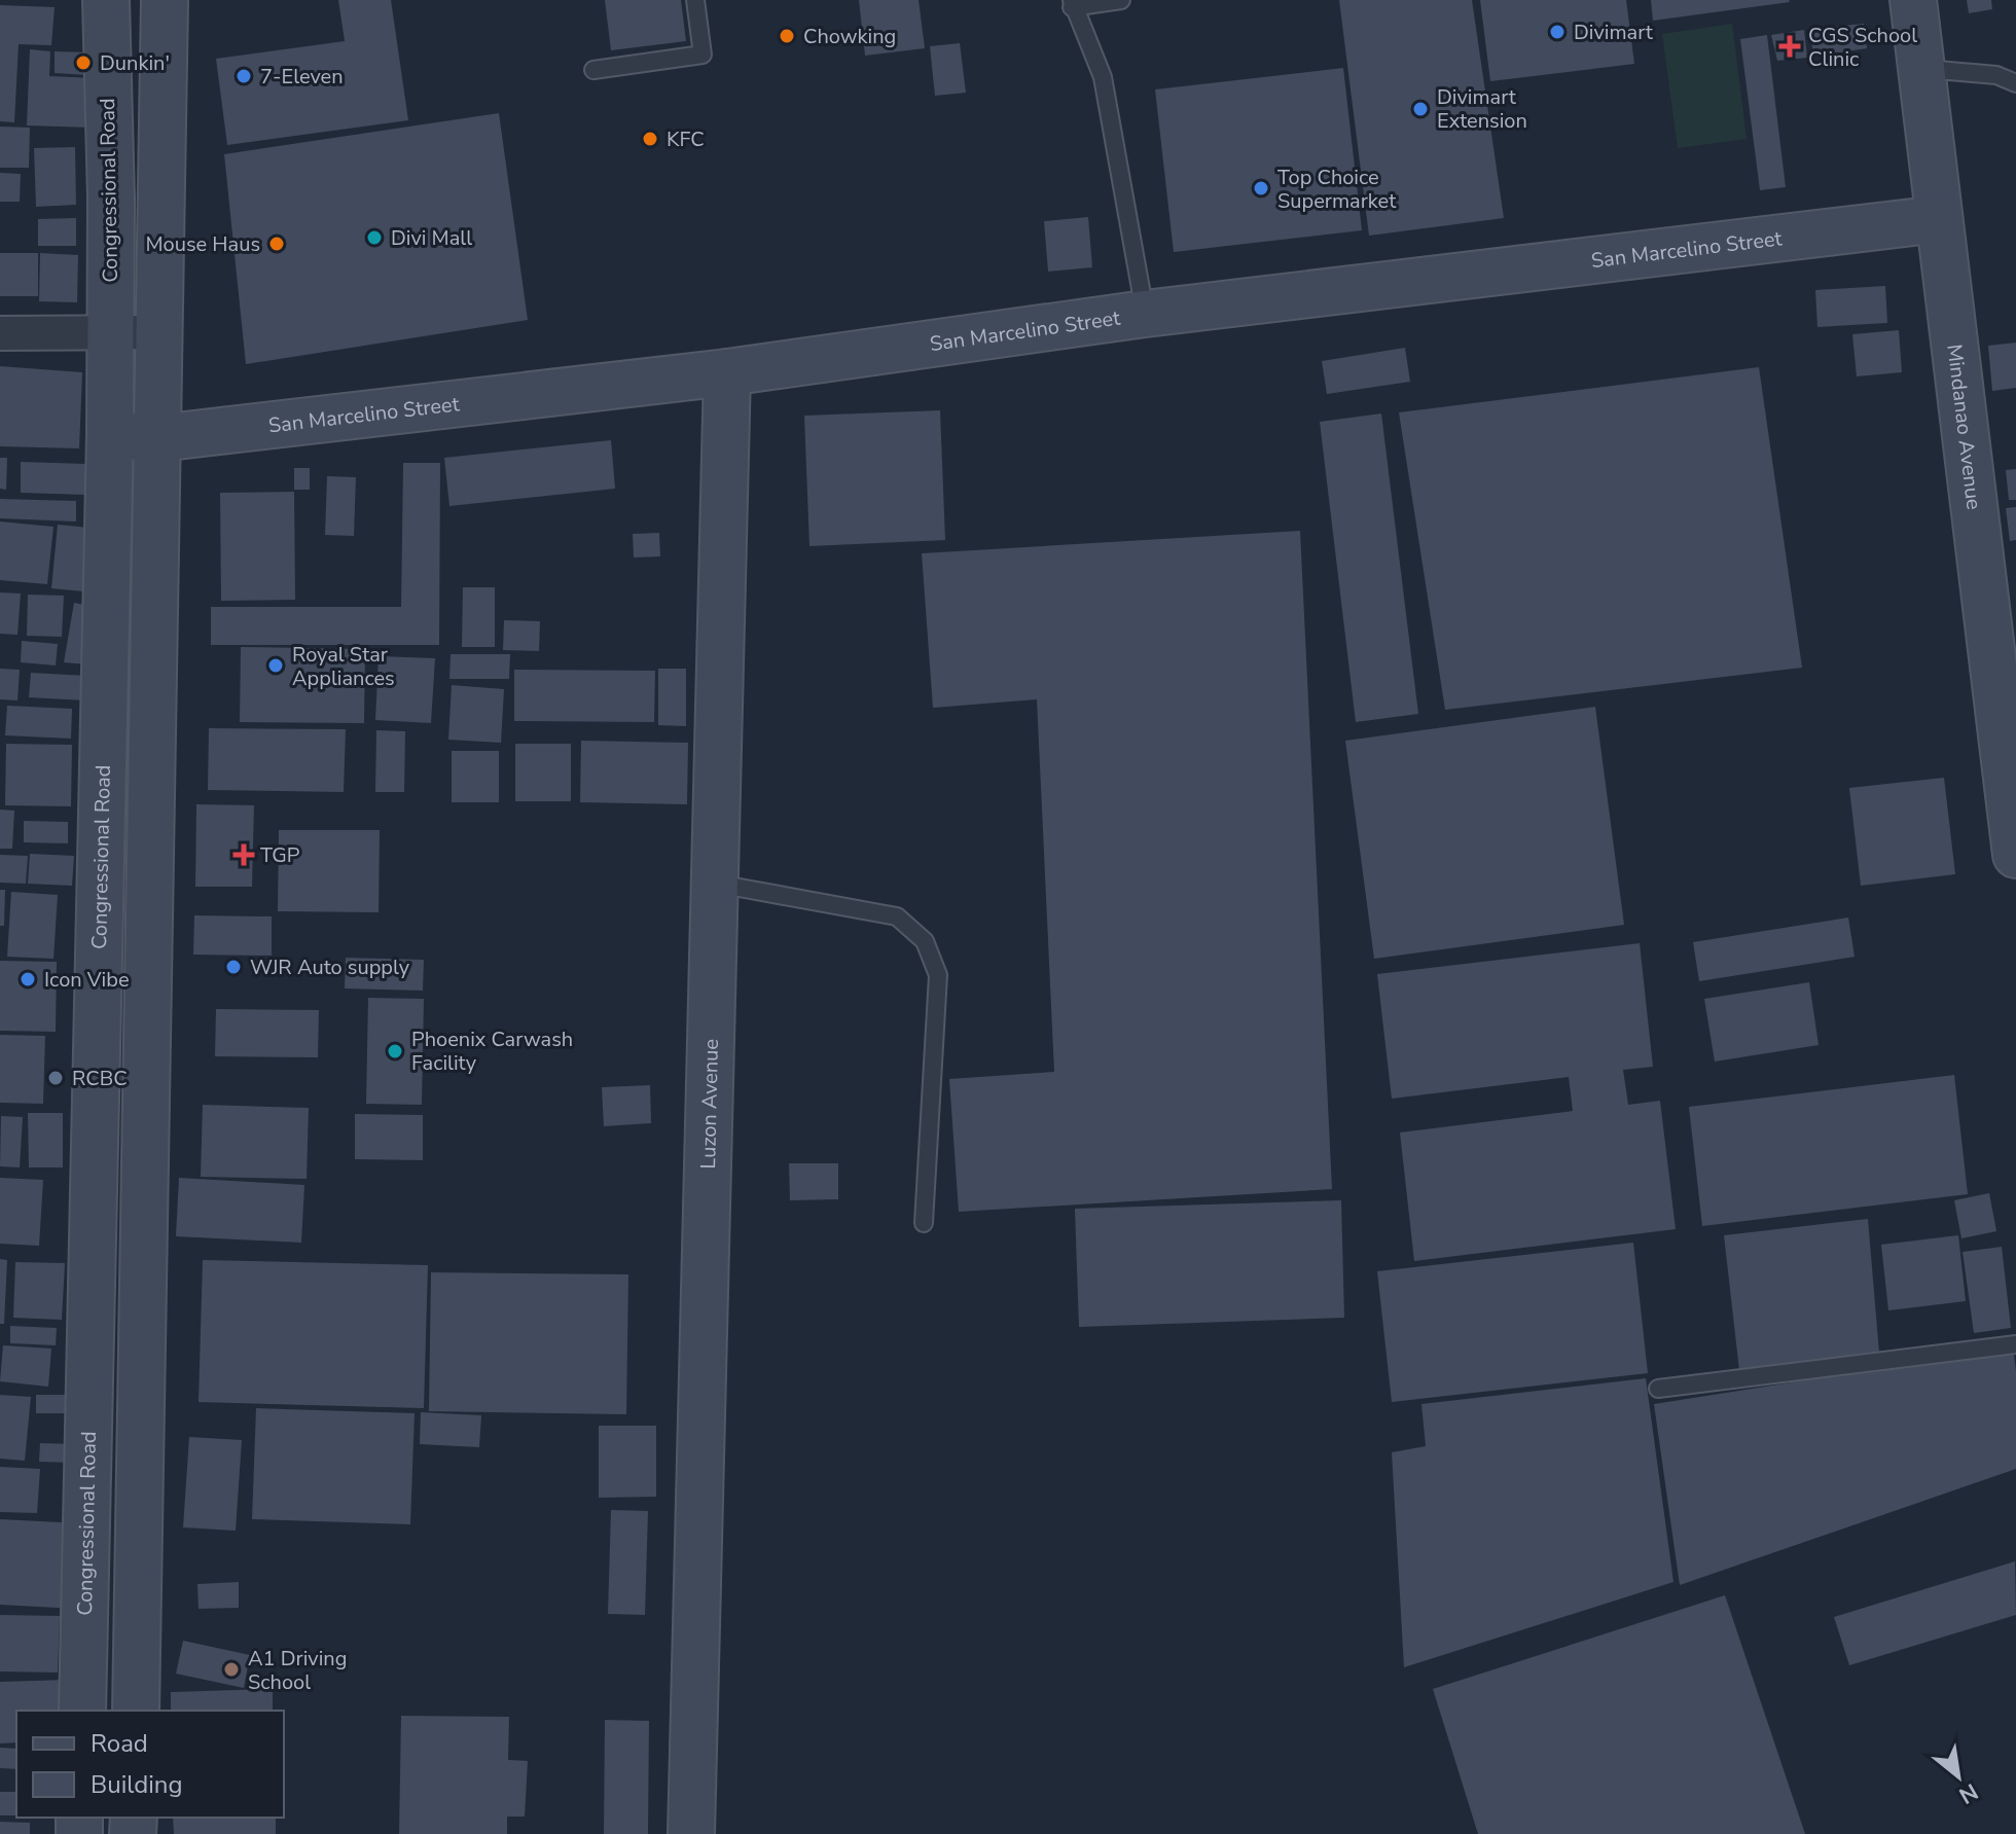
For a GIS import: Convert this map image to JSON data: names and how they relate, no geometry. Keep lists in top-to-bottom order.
{
  "streets": {
    "street": [
      "Congressional Road",
      "San Marcelino Street",
      "Mindanao Avenue",
      "Luzon Avenue"
    ]
  },
  "crossings": [
    ["Congressional Road", "San Marcelino Street"],
    ["San Marcelino Street", "Mindanao Avenue"],
    ["San Marcelino Street", "Luzon Avenue"]
  ],
  "places": {
    "other": [
      "Divimart",
      "Chowking",
      "Dunkin'",
      "7-Eleven",
      "Divimart Extension",
      "KFC",
      "Top Choice Supermarket",
      "Divi Mall",
      "Mouse Haus",
      "Royal Star Appliances",
      "WJR Auto supply",
      "Icon Vibe",
      "Phoenix Carwash Facility",
      "RCBC",
      "A1 Driving School"
    ],
    "health": ["CGS School Clinic", "TGP"]
  },
  "legend": ["Road", "Building"],
  "north": "bottom right"
}
